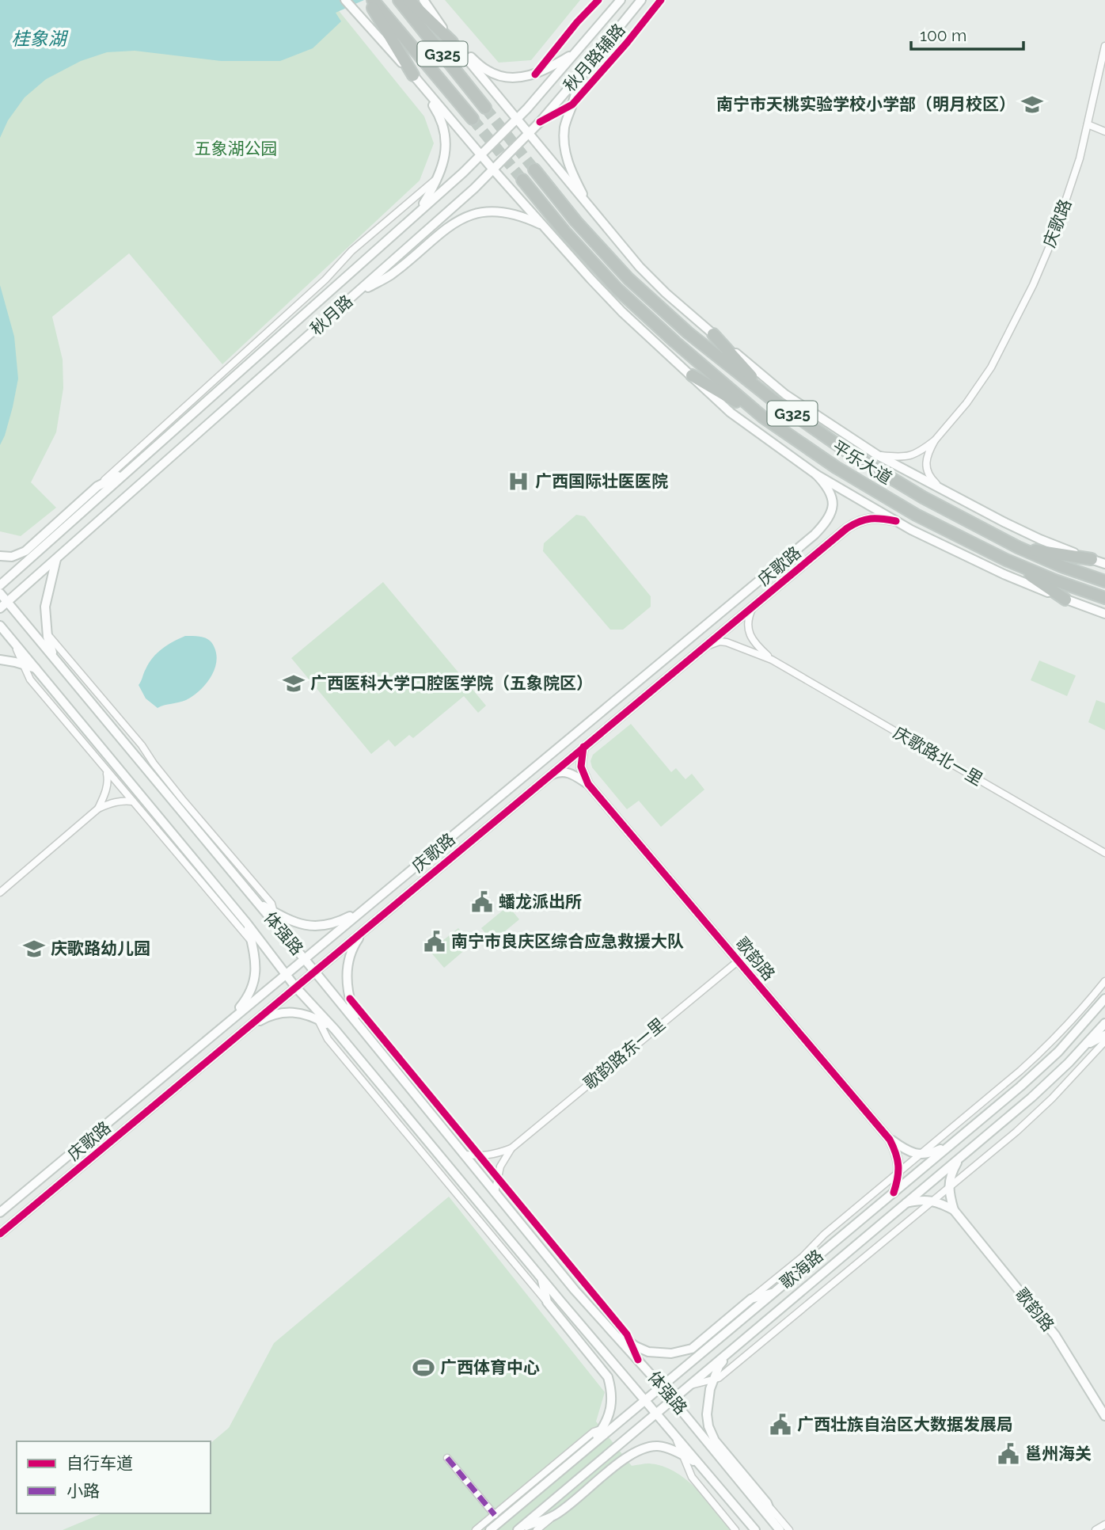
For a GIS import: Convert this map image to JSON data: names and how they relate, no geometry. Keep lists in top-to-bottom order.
{
  "streets": {
    "highway": ["G325", "平乐大道"],
    "main road": [
      "庆歌路",
      "秋月路",
      "体强路",
      "歌韵路",
      "歌海路"
    ],
    "street": ["秋月路辅路", "庆歌路北一里", "歌韵路东一里"]
  },
  "crossings": [
    ["秋月路辅路", "秋月路"],
    ["庆歌路", "庆歌路北一里"],
    ["庆歌路", "体强路"],
    ["庆歌路", "歌韵路"],
    ["秋月路", "体强路"],
    ["体强路", "歌韵路东一里"],
    ["体强路", "歌海路"],
    ["歌韵路", "歌韵路东一里"],
    ["歌韵路", "歌海路"]
  ],
  "water": ["桂象湖"],
  "parks": ["五象湖公园"],
  "places": {
    "school or university": ["南宁市天桃实验学校小学部（明月校区）", "广西医科大学口腔医学院（五象院区）", "庆歌路幼儿园"],
    "hospital": ["广西国际壮医医院"],
    "public building": [
      "蟠龙派出所",
      "南宁市良庆区综合应急救援大队",
      "广西壮族自治区大数据发展局",
      "邕州海关"
    ],
    "sports": ["广西体育中心"]
  },
  "legend": ["自行车道", "小路"],
  "scale_bar": "100 m"
}
